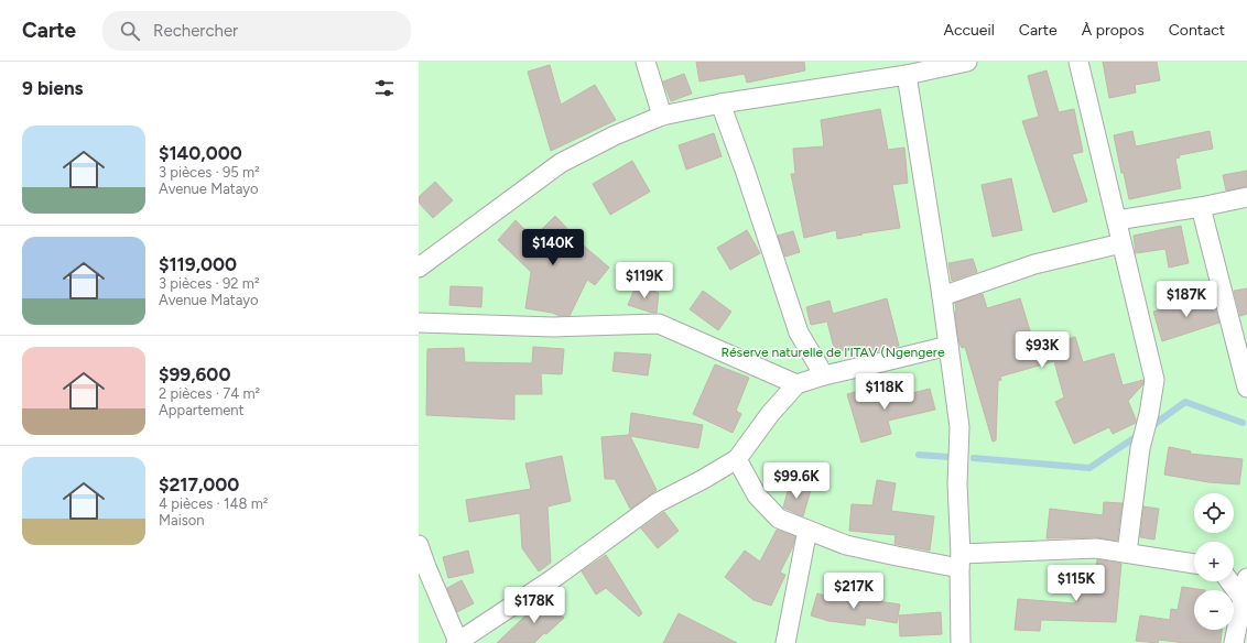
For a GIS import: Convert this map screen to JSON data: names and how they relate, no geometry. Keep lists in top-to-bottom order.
{
  "parks": ["Réserve naturelle de l'ITAV (Ngengere"],
  "page": {
    "header": "Carte",
    "search": "Rechercher",
    "nav": [
      "Accueil",
      "Carte",
      "À propos",
      "Contact"
    ],
    "heading": "9 biens",
    "list": [
      {
        "name": "$140,000",
        "note": "3 pièces · 95 m² · Avenue Matayo"
      },
      {
        "name": "$119,000",
        "note": "3 pièces · 92 m² · Avenue Matayo"
      },
      {
        "name": "$99,600",
        "note": "2 pièces · 74 m² · Appartement"
      },
      {
        "name": "$217,000",
        "note": "4 pièces · 148 m² · Maison"
      }
    ],
    "price": [
      "$140K",
      "$119K",
      "$187K",
      "$93K",
      "$118K",
      "$99.6K",
      "$115K",
      "$217K",
      "$178K"
    ],
    "map_buttons": ["+", "−"]
  }
}
